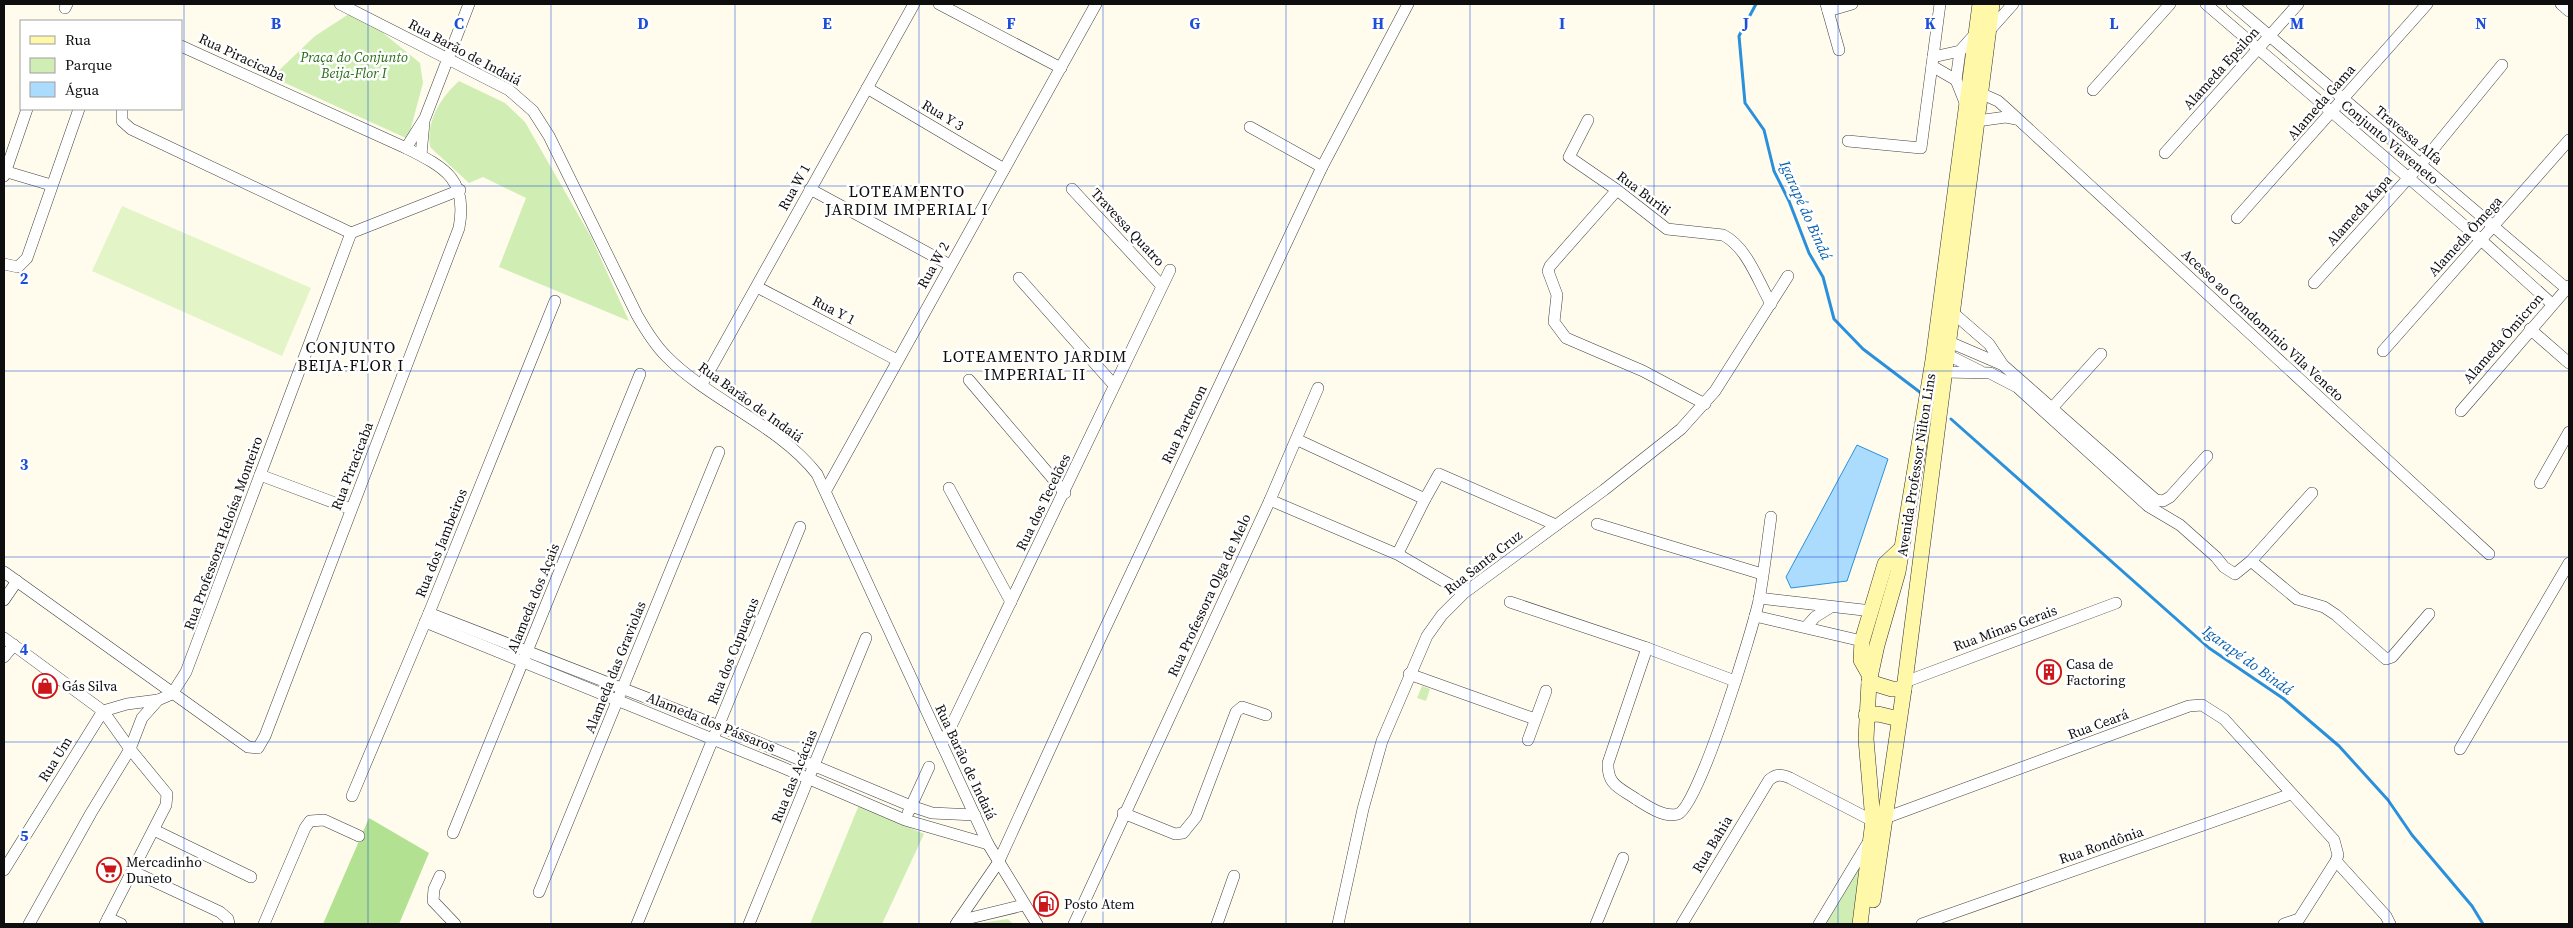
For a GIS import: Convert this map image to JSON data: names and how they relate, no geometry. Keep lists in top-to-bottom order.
{
  "streets": {
    "main road": ["Avenida Professor Nilton Lins"],
    "street": [
      "Rua Barão de Indaiá",
      "Rua Piracicaba",
      "Alameda Epsilon",
      "Alameda Gama",
      "Rua Y 3",
      "Travessa Alfa",
      "Conjunto Viaveneto",
      "Rua W 1",
      "Rua Buriti",
      "Alameda Kapa",
      "Travessa Quatro",
      "Alameda Ômega",
      "Rua W 2",
      "Rua Y 1",
      "Acesso ao Condomínio Vila Veneto",
      "Alameda Ômicron",
      "Rua Partenon",
      "Rua dos Tecelões",
      "Rua Professora Heloísa Monteiro",
      "Rua dos Jambeiros",
      "Rua Santa Cruz",
      "Rua Professora Olga de Melo",
      "Alameda dos Açais",
      "Rua Minas Gerais",
      "Rua dos Cupuaçus",
      "Alameda das Graviolas",
      "Alameda dos Pássaros",
      "Rua Ceará",
      "Rua Um",
      "Rua das Acácias",
      "Rua Bahia",
      "Rua Rondônia"
    ]
  },
  "crossings": [
    ["Rua Barão de Indaiá", "Rua W 1"],
    ["Rua Barão de Indaiá", "Rua W 2"],
    ["Rua Barão de Indaiá", "Rua Partenon"],
    ["Rua Barão de Indaiá", "Rua dos Tecelões"],
    ["Rua Barão de Indaiá", "Alameda dos Pássaros"],
    ["Rua Piracicaba", "Rua Professora Heloísa Monteiro"],
    ["Alameda Epsilon", "Travessa Alfa"],
    ["Alameda Epsilon", "Conjunto Viaveneto"],
    ["Alameda Gama", "Travessa Alfa"],
    ["Alameda Gama", "Conjunto Viaveneto"],
    ["Rua Y 3", "Rua W 1"],
    ["Rua Y 3", "Rua W 2"],
    ["Travessa Alfa", "Alameda Kapa"],
    ["Travessa Alfa", "Alameda Ômega"],
    ["Travessa Alfa", "Alameda Ômicron"],
    ["Conjunto Viaveneto", "Alameda Kapa"],
    ["Conjunto Viaveneto", "Alameda Ômega"],
    ["Conjunto Viaveneto", "Alameda Ômicron"],
    ["Rua W 1", "Rua Y 1"],
    ["Rua Buriti", "Rua Santa Cruz"],
    ["Travessa Quatro", "Rua dos Tecelões"],
    ["Rua W 2", "Rua Y 1"],
    ["Acesso ao Condomínio Vila Veneto", "Avenida Professor Nilton Lins"],
    ["Avenida Professor Nilton Lins", "Rua Minas Gerais"],
    ["Avenida Professor Nilton Lins", "Rua Ceará"],
    ["Avenida Professor Nilton Lins", "Rua Bahia"],
    ["Rua dos Jambeiros", "Alameda dos Pássaros"],
    ["Alameda dos Açais", "Alameda dos Pássaros"],
    ["Rua dos Cupuaçus", "Alameda dos Pássaros"],
    ["Alameda das Graviolas", "Alameda dos Pássaros"],
    ["Alameda dos Pássaros", "Rua das Acácias"],
    ["Rua Ceará", "Rua Bahia"],
    ["Rua Ceará", "Rua Rondônia"]
  ],
  "districts": ["LOTEAMENTO JARDIM IMPERIAL I", "CONJUNTO BEIJA-FLOR I", "LOTEAMENTO JARDIM IMPERIAL II"],
  "water": ["Igarapé do Bindá"],
  "parks": ["Praça do Conjunto Beija-Flor I"],
  "places": {
    "building": ["Casa de Factoring"],
    "shop": ["Gás Silva"],
    "supermarket": ["Mercadinho Duneto"],
    "fuel station": ["Posto Atem"]
  },
  "legend": ["Rua", "Parque", "Água"],
  "grid": {
    "columns": [
      "B",
      "C",
      "D",
      "E",
      "F",
      "G",
      "H",
      "I",
      "J",
      "K",
      "L",
      "M",
      "N"
    ],
    "rows": [
      "2",
      "3",
      "4",
      "5"
    ]
  }
}
